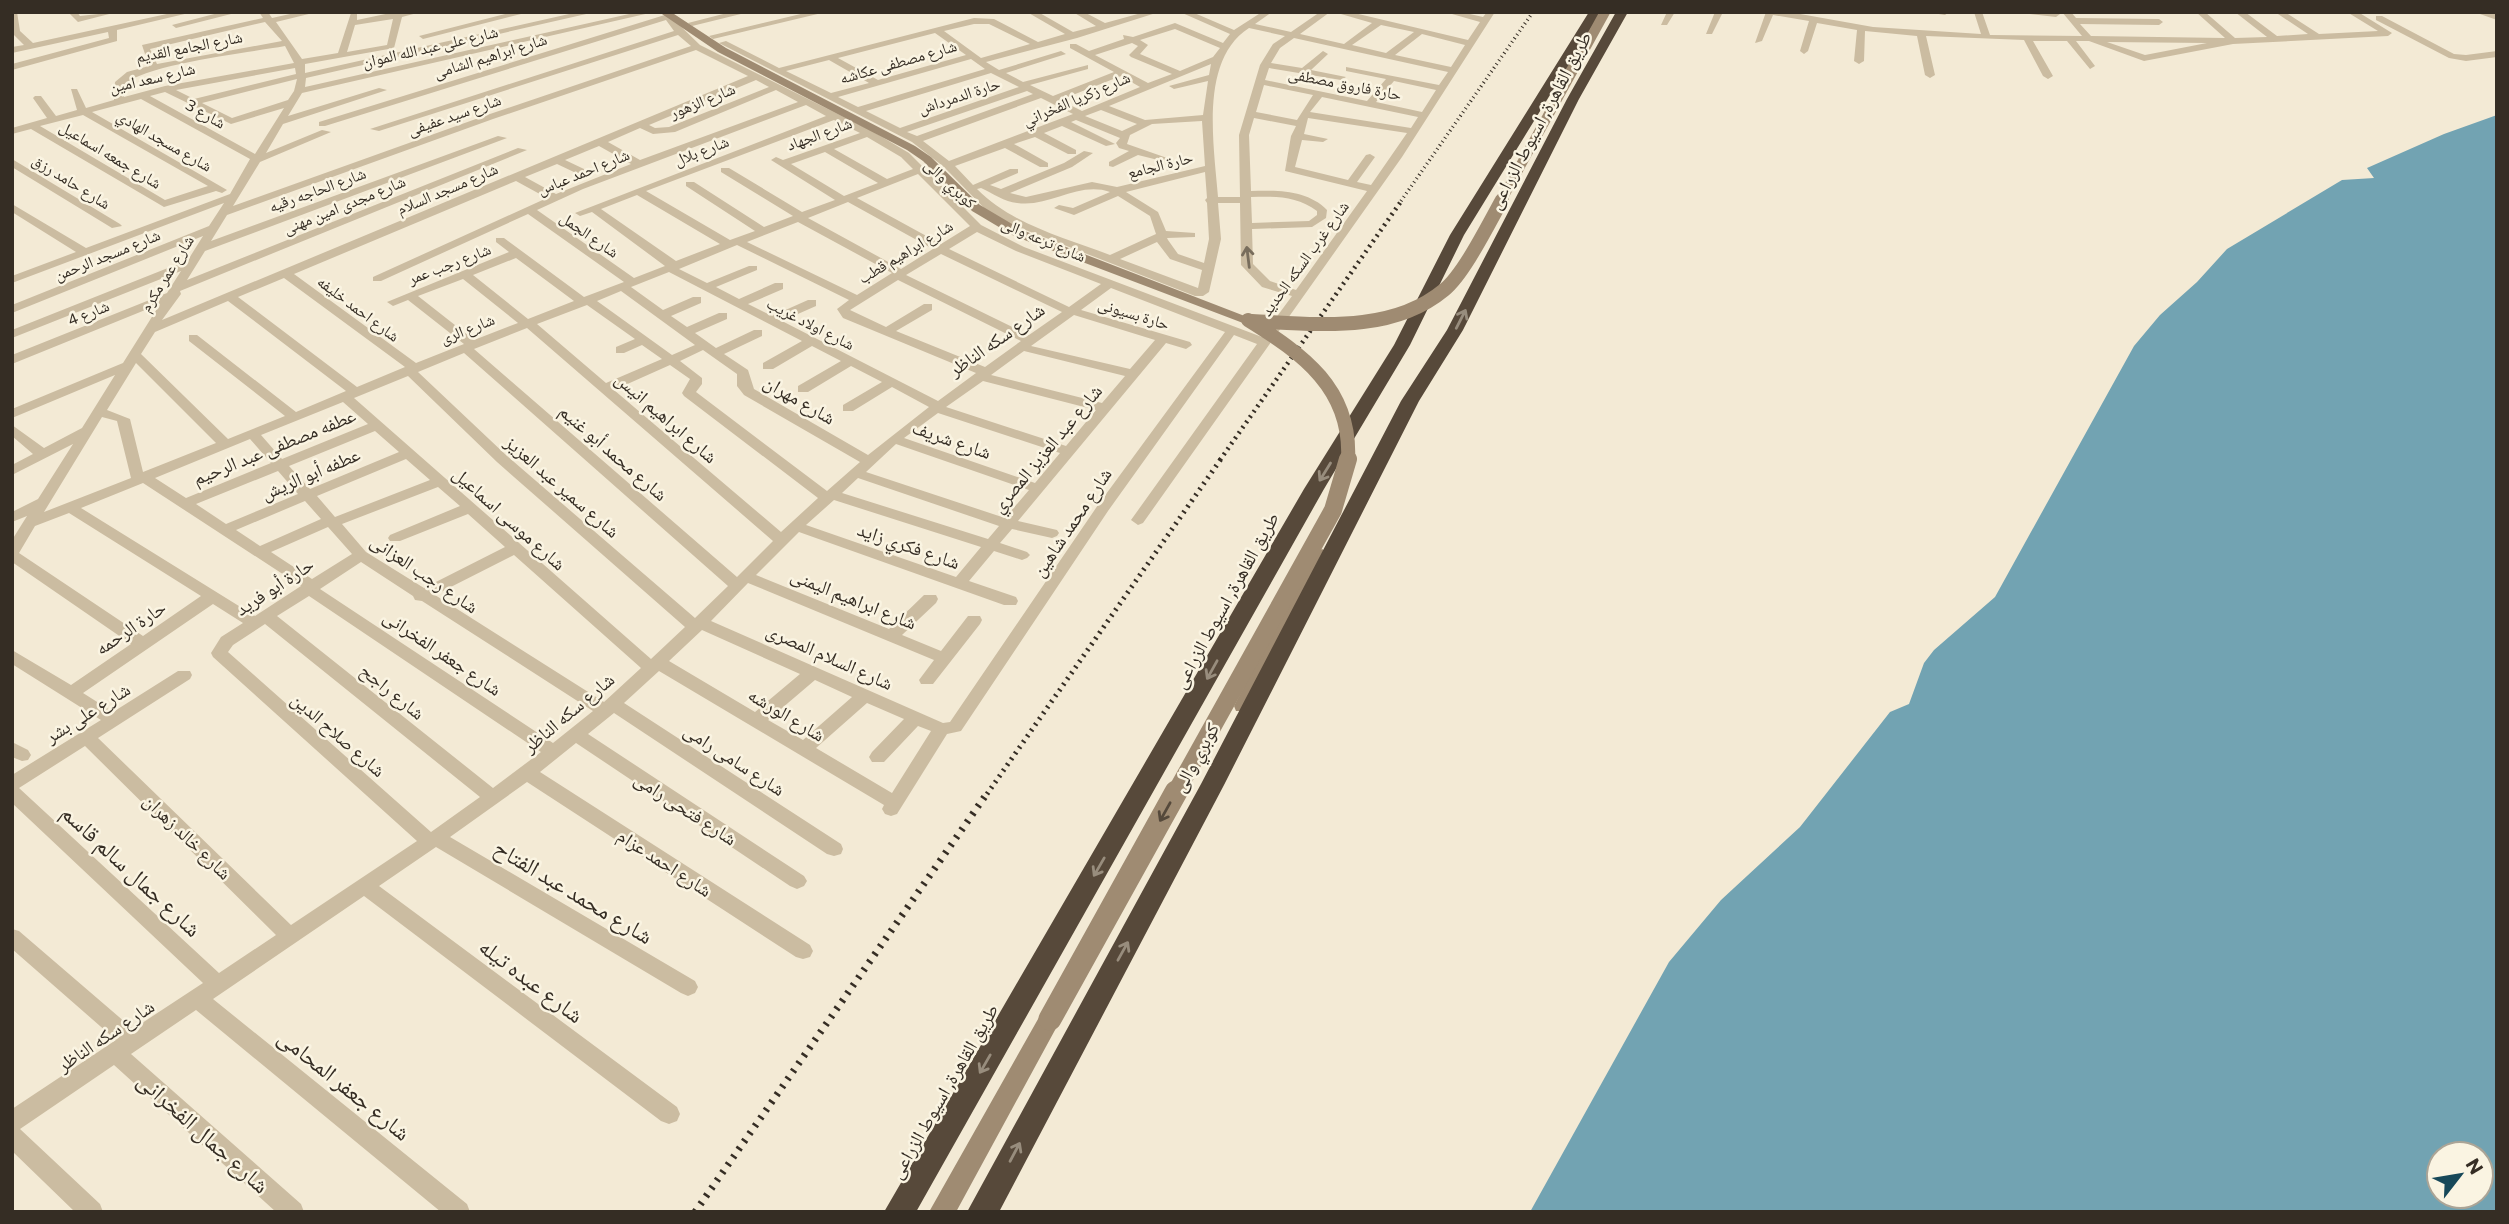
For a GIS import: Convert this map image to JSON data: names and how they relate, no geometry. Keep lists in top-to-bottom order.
{
  "streets": {
    "highway": ["طريق القاهرة, اسيوط الزراعى"],
    "main road": ["كوبري والى", "شارع ترعه والى"],
    "street": [
      "شارع الجامع القديم",
      "شارع على عبد الله الموان",
      "شارع ابراهيم الشامى",
      "شارع مصطفى عكاشه",
      "شارع سعد امين",
      "حارة فاروق مصطفى",
      "حارة الدمرداش",
      "شارع زكريا الفخراني",
      "شارع الزهور",
      "شارع 3",
      "شارع سيد عفيفى",
      "شارع الجهاد",
      "شارع مسجد الهادي",
      "شارع بلال",
      "شارع جمعه اسماعيل",
      "حارة الجامع",
      "شارع احمد عباس",
      "شارع حامد رزق",
      "شارع مسجد السلام",
      "شارع الحاجه رقيه",
      "شارع مجدى امين مهنى",
      "شارع الجمل",
      "شارع ابراهيم قطب",
      "شارع مسجد الرحمن",
      "شارع غرب السكه الحديد",
      "شارع رجب عمر",
      "شارع عمر مكرم",
      "شارع احمد خليفه",
      "شارع 4",
      "حارة بسيونى",
      "شارع اولاد غريب",
      "شارع الرى",
      "شارع سكه الناظر",
      "شارع مهران",
      "شارع ابراهيم انيس",
      "شارع شريف",
      "عطفه مصطفى عبد الرحيم",
      "شارع عبد العزيز المصري",
      "شارع محمد أبو غنيم",
      "عطفه أبو الريش",
      "شارع سمير عبد العزيز",
      "شارع موسى اسماعيل",
      "شارع محمد شاهين",
      "شارع فكري زايد",
      "شارع رجب العزانى",
      "حارة أبو فريد",
      "شارع ابراهيم اليمنى",
      "حارة الرحمه",
      "شارع جعفر الفخرانى",
      "شارع السلام المصرى",
      "شارع راجح",
      "شارع على بشر",
      "شارع الورشه",
      "شارع صلاح الدين",
      "شارع سامى رامى",
      "شارع فتحى رامى",
      "شارع خالد زهران",
      "شارع احمد عزام",
      "شارع جمال سالم قاسم",
      "شارع محمد عبد الفتاح",
      "شارع عبده تيله",
      "شارع جعفر المحامى",
      "شارع جمال الفخرانى"
    ]
  },
  "crossings": [
    ["شارع الجامع القديم", "شارع سعد امين"],
    ["شارع على عبد الله الموان", "شارع عمر مكرم"],
    ["شارع ابراهيم الشامى", "شارع 3"],
    ["شارع ابراهيم الشامى", "كوبري والى"],
    ["شارع ابراهيم الشامى", "شارع ترعه والى"],
    ["شارع ابراهيم الشامى", "شارع عمر مكرم"],
    ["شارع مصطفى عكاشه", "شارع ترعه والى"],
    ["شارع سعد امين", "شارع 3"],
    ["شارع سعد امين", "شارع مسجد الهادي"],
    ["شارع سعد امين", "شارع جمعه اسماعيل"],
    ["شارع سعد امين", "شارع عمر مكرم"],
    ["حارة فاروق مصطفى", "شارع غرب السكه الحديد"],
    ["حارة الدمرداش", "شارع ترعه والى"],
    ["شارع زكريا الفخراني", "شارع ترعه والى"],
    ["شارع الزهور", "شارع مسجد السلام"],
    ["شارع الزهور", "شارع ترعه والى"],
    ["شارع 3", "شارع عمر مكرم"],
    ["شارع سيد عفيفى", "شارع ترعه والى"],
    ["شارع سيد عفيفى", "شارع عمر مكرم"],
    ["طريق القاهرة, اسيوط الزراعى", "كوبري والى"],
    ["شارع الجهاد", "شارع ترعه والى"],
    ["شارع الجهاد", "حارة بسيونى"],
    ["شارع مسجد الهادي", "شارع جمعه اسماعيل"],
    ["شارع مسجد الهادي", "شارع عمر مكرم"],
    ["شارع بلال", "شارع ترعه والى"],
    ["شارع بلال", "شارع اولاد غريب"],
    ["شارع احمد عباس", "شارع الجمل"],
    ["شارع احمد عباس", "شارع ترعه والى"],
    ["كوبري والى", "شارع ترعه والى"],
    ["شارع مسجد السلام", "شارع ترعه والى"],
    ["شارع مسجد السلام", "شارع عمر مكرم"],
    ["شارع مسجد السلام", "شارع احمد خليفه"],
    ["شارع مسجد السلام", "شارع موسى اسماعيل"],
    ["شارع الحاجه رقيه", "شارع عمر مكرم"],
    ["شارع مجدى امين مهنى", "شارع عمر مكرم"],
    ["شارع مجدى امين مهنى", "شارع 4"],
    ["شارع الجمل", "شارع الرى"],
    ["شارع الجمل", "شارع مهران"],
    ["شارع ترعه والى", "شارع ابراهيم قطب"],
    ["شارع ترعه والى", "شارع غرب السكه الحديد"],
    ["شارع ترعه والى", "شارع الرى"],
    ["شارع ترعه والى", "شارع سكه الناظر"],
    ["شارع ترعه والى", "شارع محمد شاهين"],
    ["شارع ابراهيم قطب", "حارة بسيونى"],
    ["شارع مسجد الرحمن", "شارع عمر مكرم"],
    ["شارع رجب عمر", "شارع ابراهيم انيس"],
    ["شارع رجب عمر", "شارع محمد أبو غنيم"],
    ["شارع عمر مكرم", "شارع 4"],
    ["شارع عمر مكرم", "شارع الرى"],
    ["شارع احمد خليفه", "شارع الرى"],
    ["شارع احمد خليفه", "شارع سمير عبد العزيز"],
    ["حارة بسيونى", "شارع الرى"],
    ["حارة بسيونى", "شارع سكه الناظر"],
    ["حارة بسيونى", "شارع عبد العزيز المصري"],
    ["شارع اولاد غريب", "شارع الرى"],
    ["شارع اولاد غريب", "شارع سكه الناظر"],
    ["شارع اولاد غريب", "شارع عبد العزيز المصري"],
    ["شارع الرى", "شارع مهران"],
    ["شارع الرى", "شارع ابراهيم انيس"],
    ["شارع الرى", "شارع محمد أبو غنيم"],
    ["شارع الرى", "شارع سمير عبد العزيز"],
    ["شارع الرى", "شارع موسى اسماعيل"],
    ["شارع الرى", "شارع رجب العزانى"],
    ["شارع الرى", "شارع جعفر الفخرانى"],
    ["شارع الرى", "شارع راجح"],
    ["شارع سكه الناظر", "شارع مهران"],
    ["شارع سكه الناظر", "شارع ابراهيم انيس"],
    ["شارع سكه الناظر", "شارع شريف"],
    ["شارع سكه الناظر", "شارع محمد أبو غنيم"],
    ["شارع سكه الناظر", "شارع سمير عبد العزيز"],
    ["شارع سكه الناظر", "شارع موسى اسماعيل"],
    ["شارع سكه الناظر", "شارع فكري زايد"],
    ["شارع سكه الناظر", "شارع رجب العزانى"],
    ["شارع سكه الناظر", "شارع ابراهيم اليمنى"],
    ["شارع سكه الناظر", "شارع جعفر الفخرانى"],
    ["شارع سكه الناظر", "شارع السلام المصرى"],
    ["شارع سكه الناظر", "شارع راجح"],
    ["شارع سكه الناظر", "شارع الورشه"],
    ["شارع سكه الناظر", "شارع صلاح الدين"],
    ["شارع سكه الناظر", "شارع سامى رامى"],
    ["شارع سكه الناظر", "شارع فتحى رامى"],
    ["شارع سكه الناظر", "شارع خالد زهران"],
    ["شارع سكه الناظر", "شارع احمد عزام"],
    ["شارع سكه الناظر", "شارع جمال سالم قاسم"],
    ["شارع سكه الناظر", "شارع محمد عبد الفتاح"],
    ["شارع سكه الناظر", "شارع عبده تيله"],
    ["شارع سكه الناظر", "شارع جعفر المحامى"],
    ["شارع سكه الناظر", "شارع جمال الفخرانى"],
    ["شارع مهران", "شارع عبد العزيز المصري"],
    ["شارع شريف", "شارع عبد العزيز المصري"],
    ["عطفه مصطفى عبد الرحيم", "شارع موسى اسماعيل"],
    ["عطفه مصطفى عبد الرحيم", "شارع رجب العزانى"],
    ["عطفه مصطفى عبد الرحيم", "شارع جعفر الفخرانى"],
    ["شارع عبد العزيز المصري", "شارع فكري زايد"],
    ["شارع محمد أبو غنيم", "شارع ابراهيم اليمنى"],
    ["عطفه أبو الريش", "شارع موسى اسماعيل"],
    ["عطفه أبو الريش", "شارع رجب العزانى"],
    ["عطفه أبو الريش", "شارع جعفر الفخرانى"],
    ["شارع سمير عبد العزيز", "شارع السلام المصرى"],
    ["شارع موسى اسماعيل", "شارع الورشه"],
    ["شارع محمد شاهين", "شارع السلام المصرى"],
    ["شارع محمد شاهين", "شارع الورشه"],
    ["شارع رجب العزانى", "حارة أبو فريد"],
    ["شارع رجب العزانى", "شارع سامى رامى"],
    ["حارة أبو فريد", "شارع جعفر الفخرانى"],
    ["حارة أبو فريد", "شارع راجح"],
    ["حارة أبو فريد", "شارع صلاح الدين"],
    ["حارة الرحمه", "شارع راجح"],
    ["شارع السلام المصرى", "شارع الورشه"],
    ["شارع على بشر", "شارع خالد زهران"],
    ["شارع صلاح الدين", "شارع محمد عبد الفتاح"]
  ],
  "north": "top right"
}
